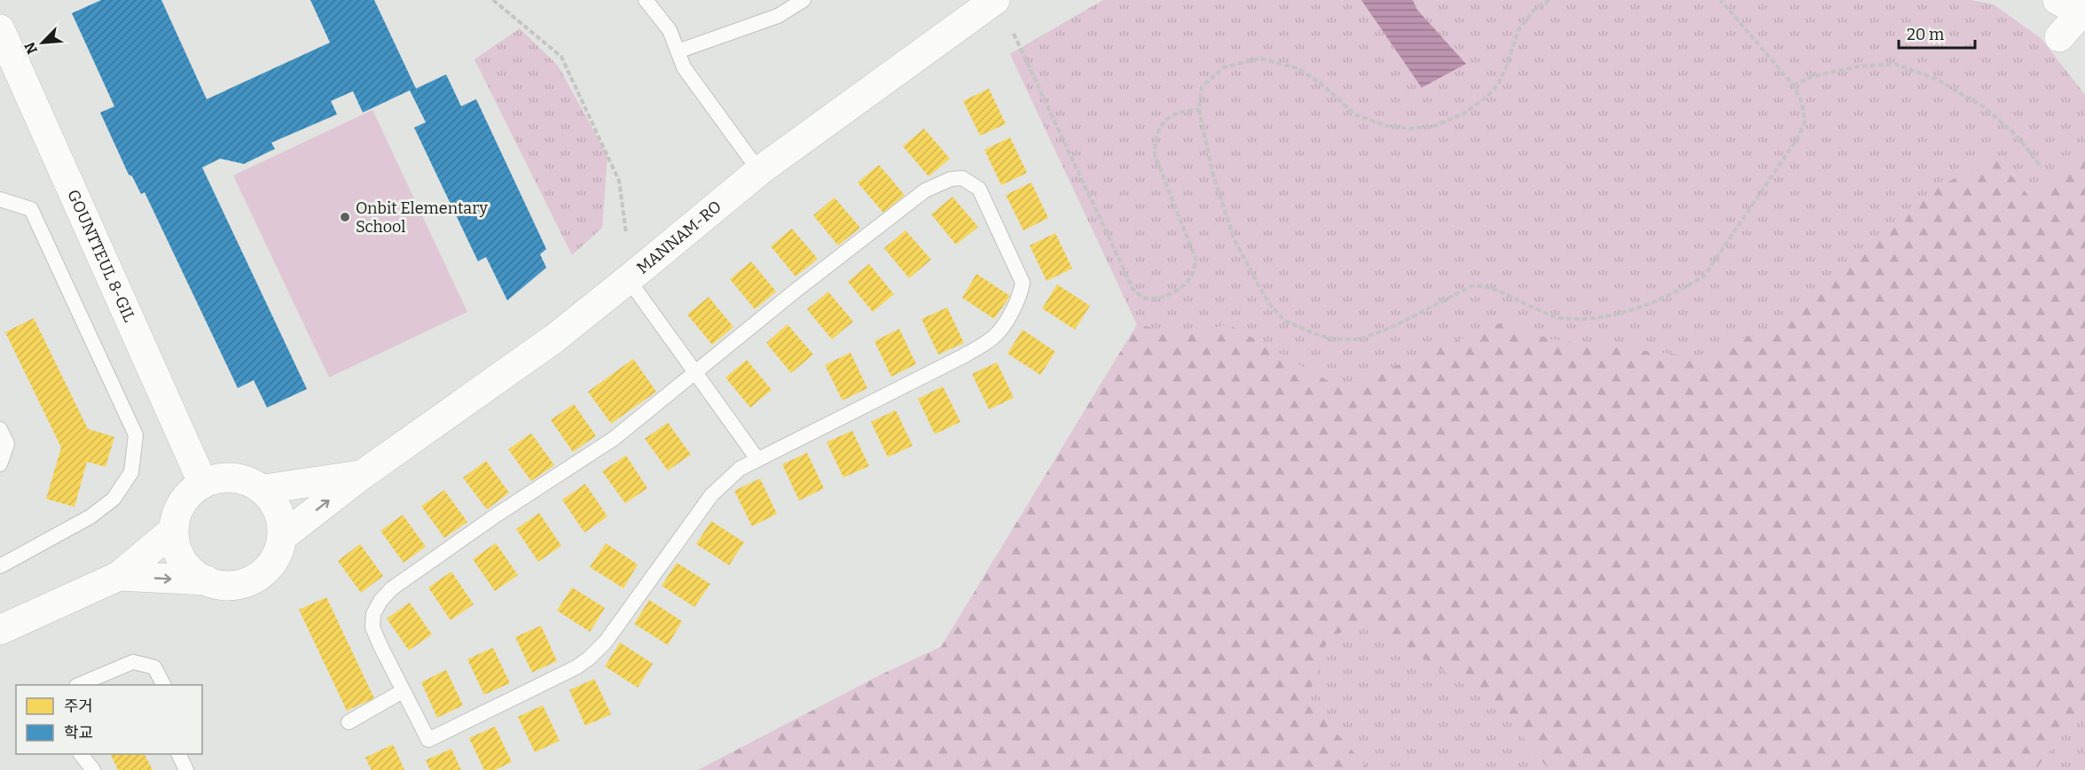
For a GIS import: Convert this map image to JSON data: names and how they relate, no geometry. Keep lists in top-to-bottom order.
{
  "streets": {
    "street": ["MANNAM-RO", "GOUNTTEUL 8-GIL"]
  },
  "crossings": [
    ["MANNAM-RO", "GOUNTTEUL 8-GIL"]
  ],
  "places": ["Onbit Elementary School"],
  "legend": ["주거", "학교"],
  "scale_bar": "20 m",
  "north": "bottom left"
}
